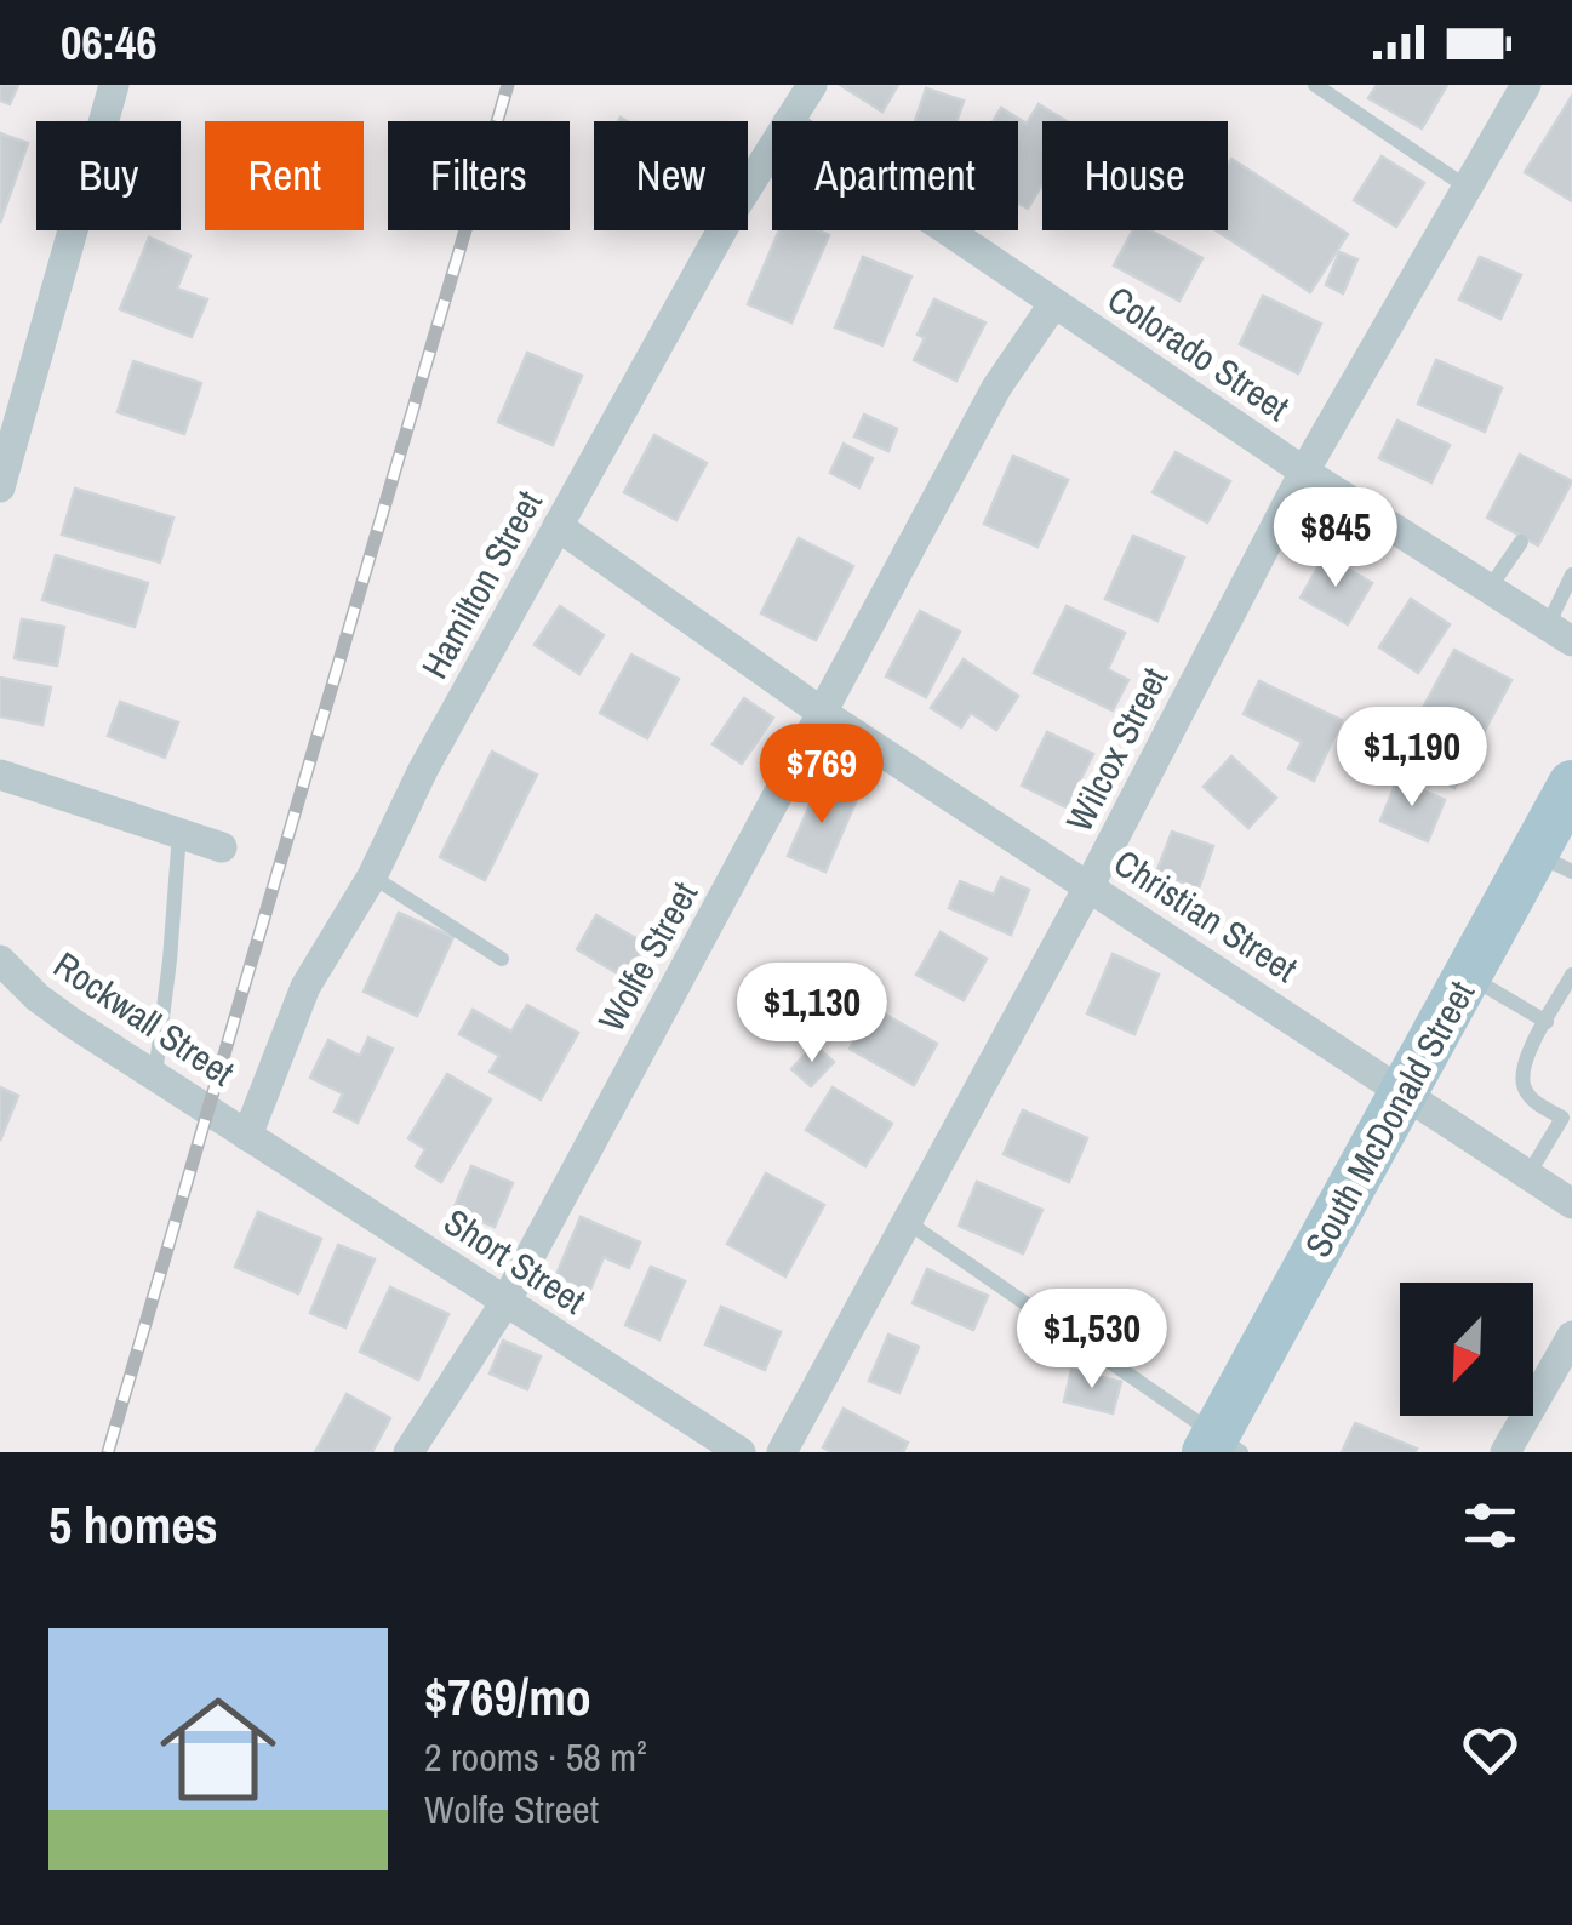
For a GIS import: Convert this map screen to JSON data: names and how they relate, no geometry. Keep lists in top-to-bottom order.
{
  "streets": {
    "main road": ["South McDonald Street"],
    "street": [
      "Colorado Street",
      "Hamilton Street",
      "Wilcox Street",
      "Christian Street",
      "Wolfe Street",
      "Rockwall Street",
      "Short Street"
    ]
  },
  "crossings": [
    ["Colorado Street", "Wilcox Street"],
    ["Colorado Street", "Wolfe Street"],
    ["Hamilton Street", "Christian Street"],
    ["Hamilton Street", "Rockwall Street"],
    ["Hamilton Street", "Short Street"],
    ["Wilcox Street", "Christian Street"],
    ["Christian Street", "Wolfe Street"],
    ["Christian Street", "South McDonald Street"],
    ["Wolfe Street", "Short Street"],
    ["Rockwall Street", "Short Street"]
  ],
  "north": "bottom left",
  "page": {
    "status": "06:46",
    "chip": [
      "Buy",
      "Rent",
      "Filters",
      "New",
      "Apartment",
      "House"
    ],
    "price": [
      "$845",
      "$1,190",
      "$769",
      "$1,130",
      "$1,530"
    ],
    "heading": "5 homes",
    "list": [
      {
        "name": "$769/mo",
        "note": "2 rooms · 58 m² · Wolfe Street"
      }
    ]
  }
}
